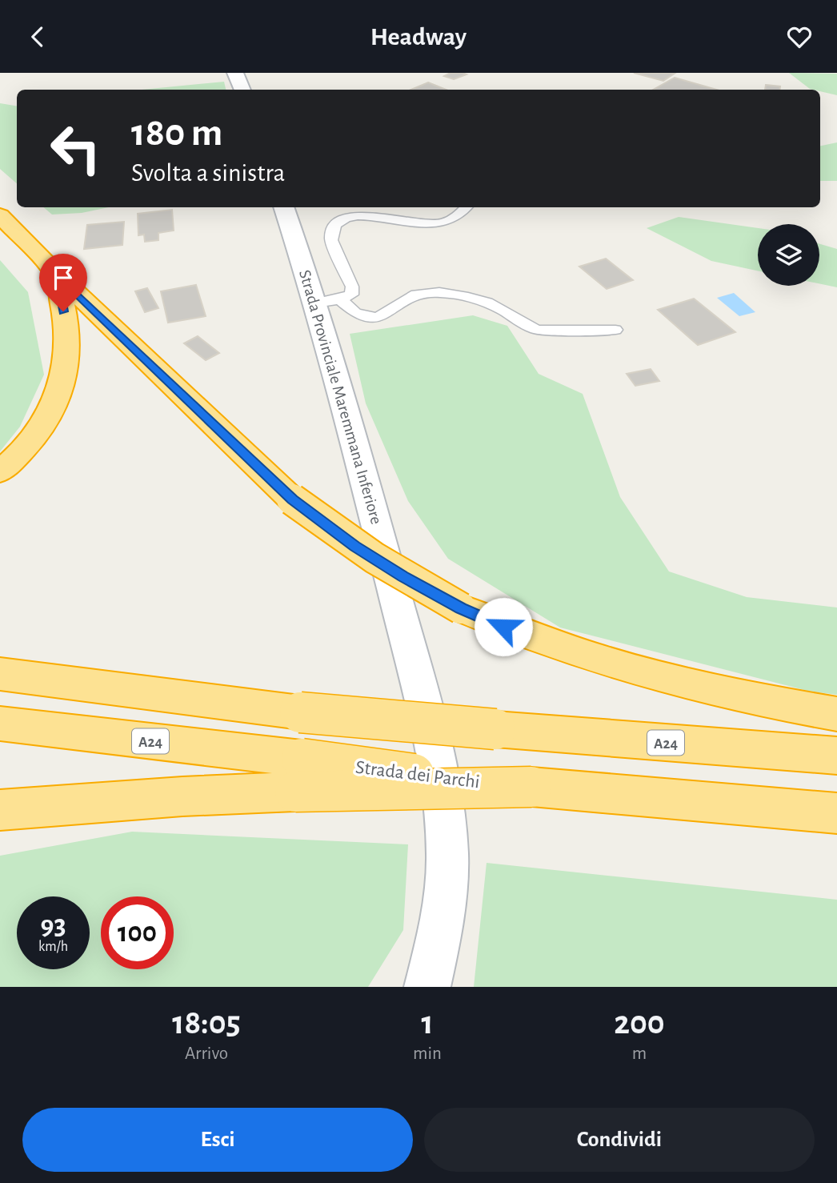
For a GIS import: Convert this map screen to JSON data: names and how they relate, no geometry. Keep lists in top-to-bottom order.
{
  "streets": {
    "highway": ["A24"],
    "main road": ["Strada Provinciale Maremmana Inferiore"]
  },
  "page": {
    "header": "Headway",
    "turn": ["180 m", "Svolta a sinistra"],
    "speed": "93 km/h",
    "limit": "100",
    "eta": [
      "18:05",
      "Arrivo",
      "1",
      "min",
      "200",
      "m"
    ],
    "buttons": ["Esci", "Condividi"]
  }
}
